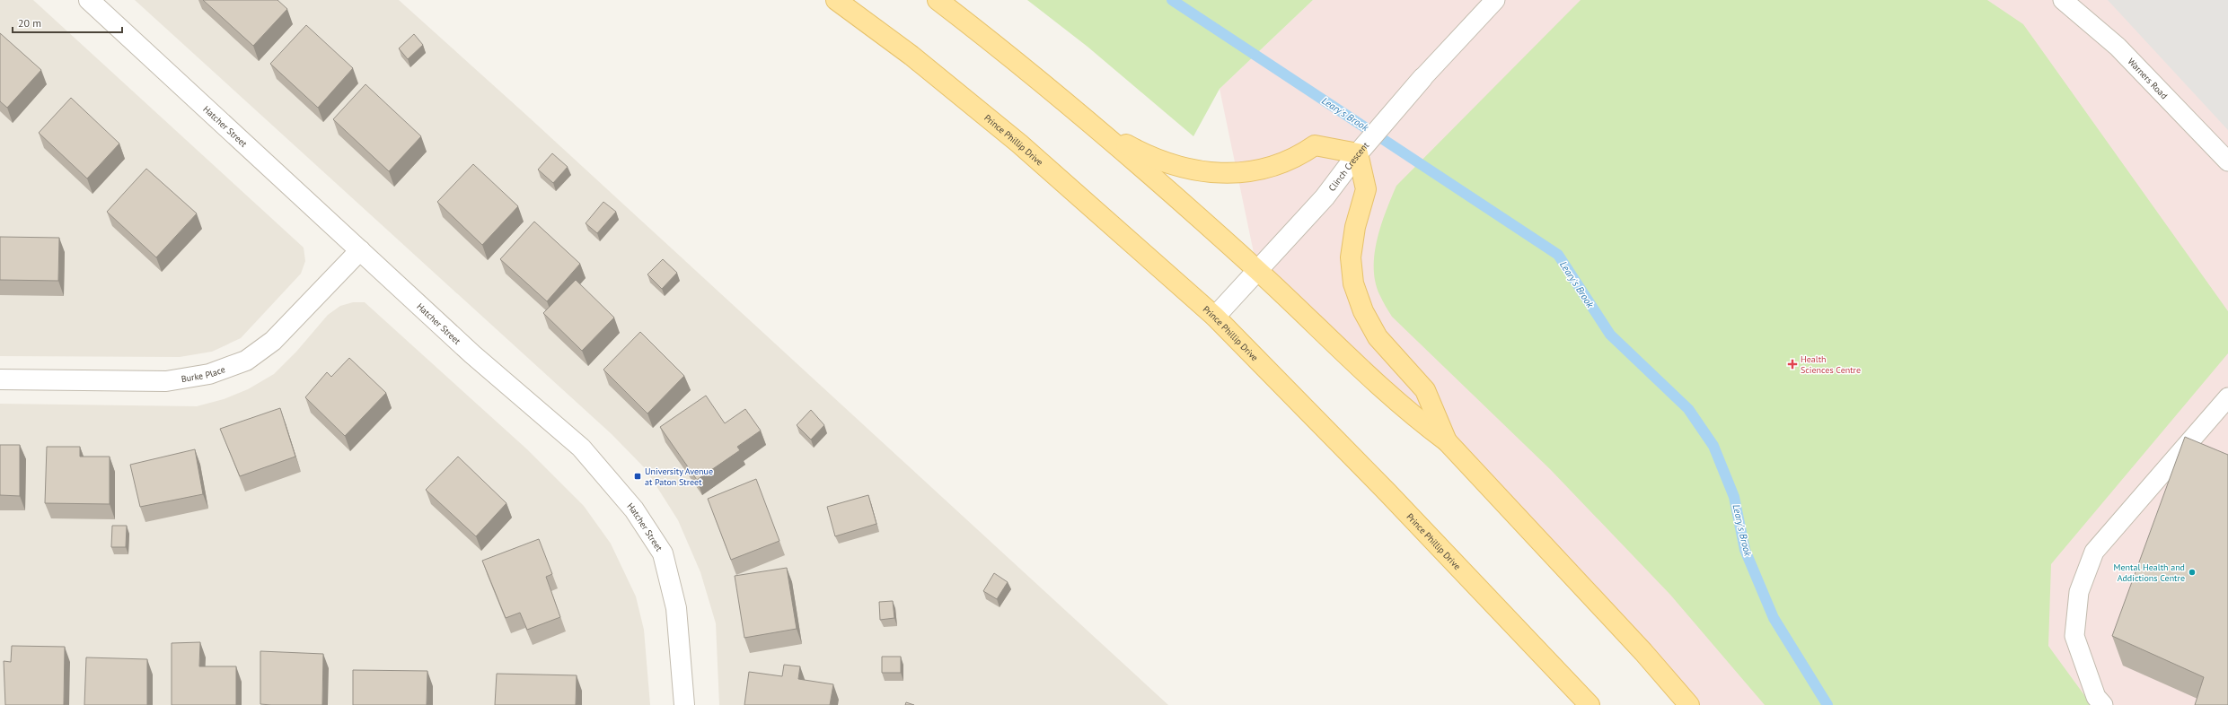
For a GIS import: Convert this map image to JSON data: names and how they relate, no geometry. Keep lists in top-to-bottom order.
{
  "streets": {
    "main road": ["Prince Phillip Drive"],
    "street": ["Hatcher Street", "Clinch Crescent", "Burke Place"],
    "lane": ["Warners Road"]
  },
  "crossings": [
    ["Hatcher Street", "Burke Place"],
    ["Prince Phillip Drive", "Clinch Crescent"]
  ],
  "water": ["Leary's Brook"],
  "places": {
    "health": ["Health Sciences Centre"],
    "transit": ["University Avenue at Paton Street"],
    "other": ["Mental Health and Addictions Centre"]
  },
  "scale_bar": "20 m"
}
